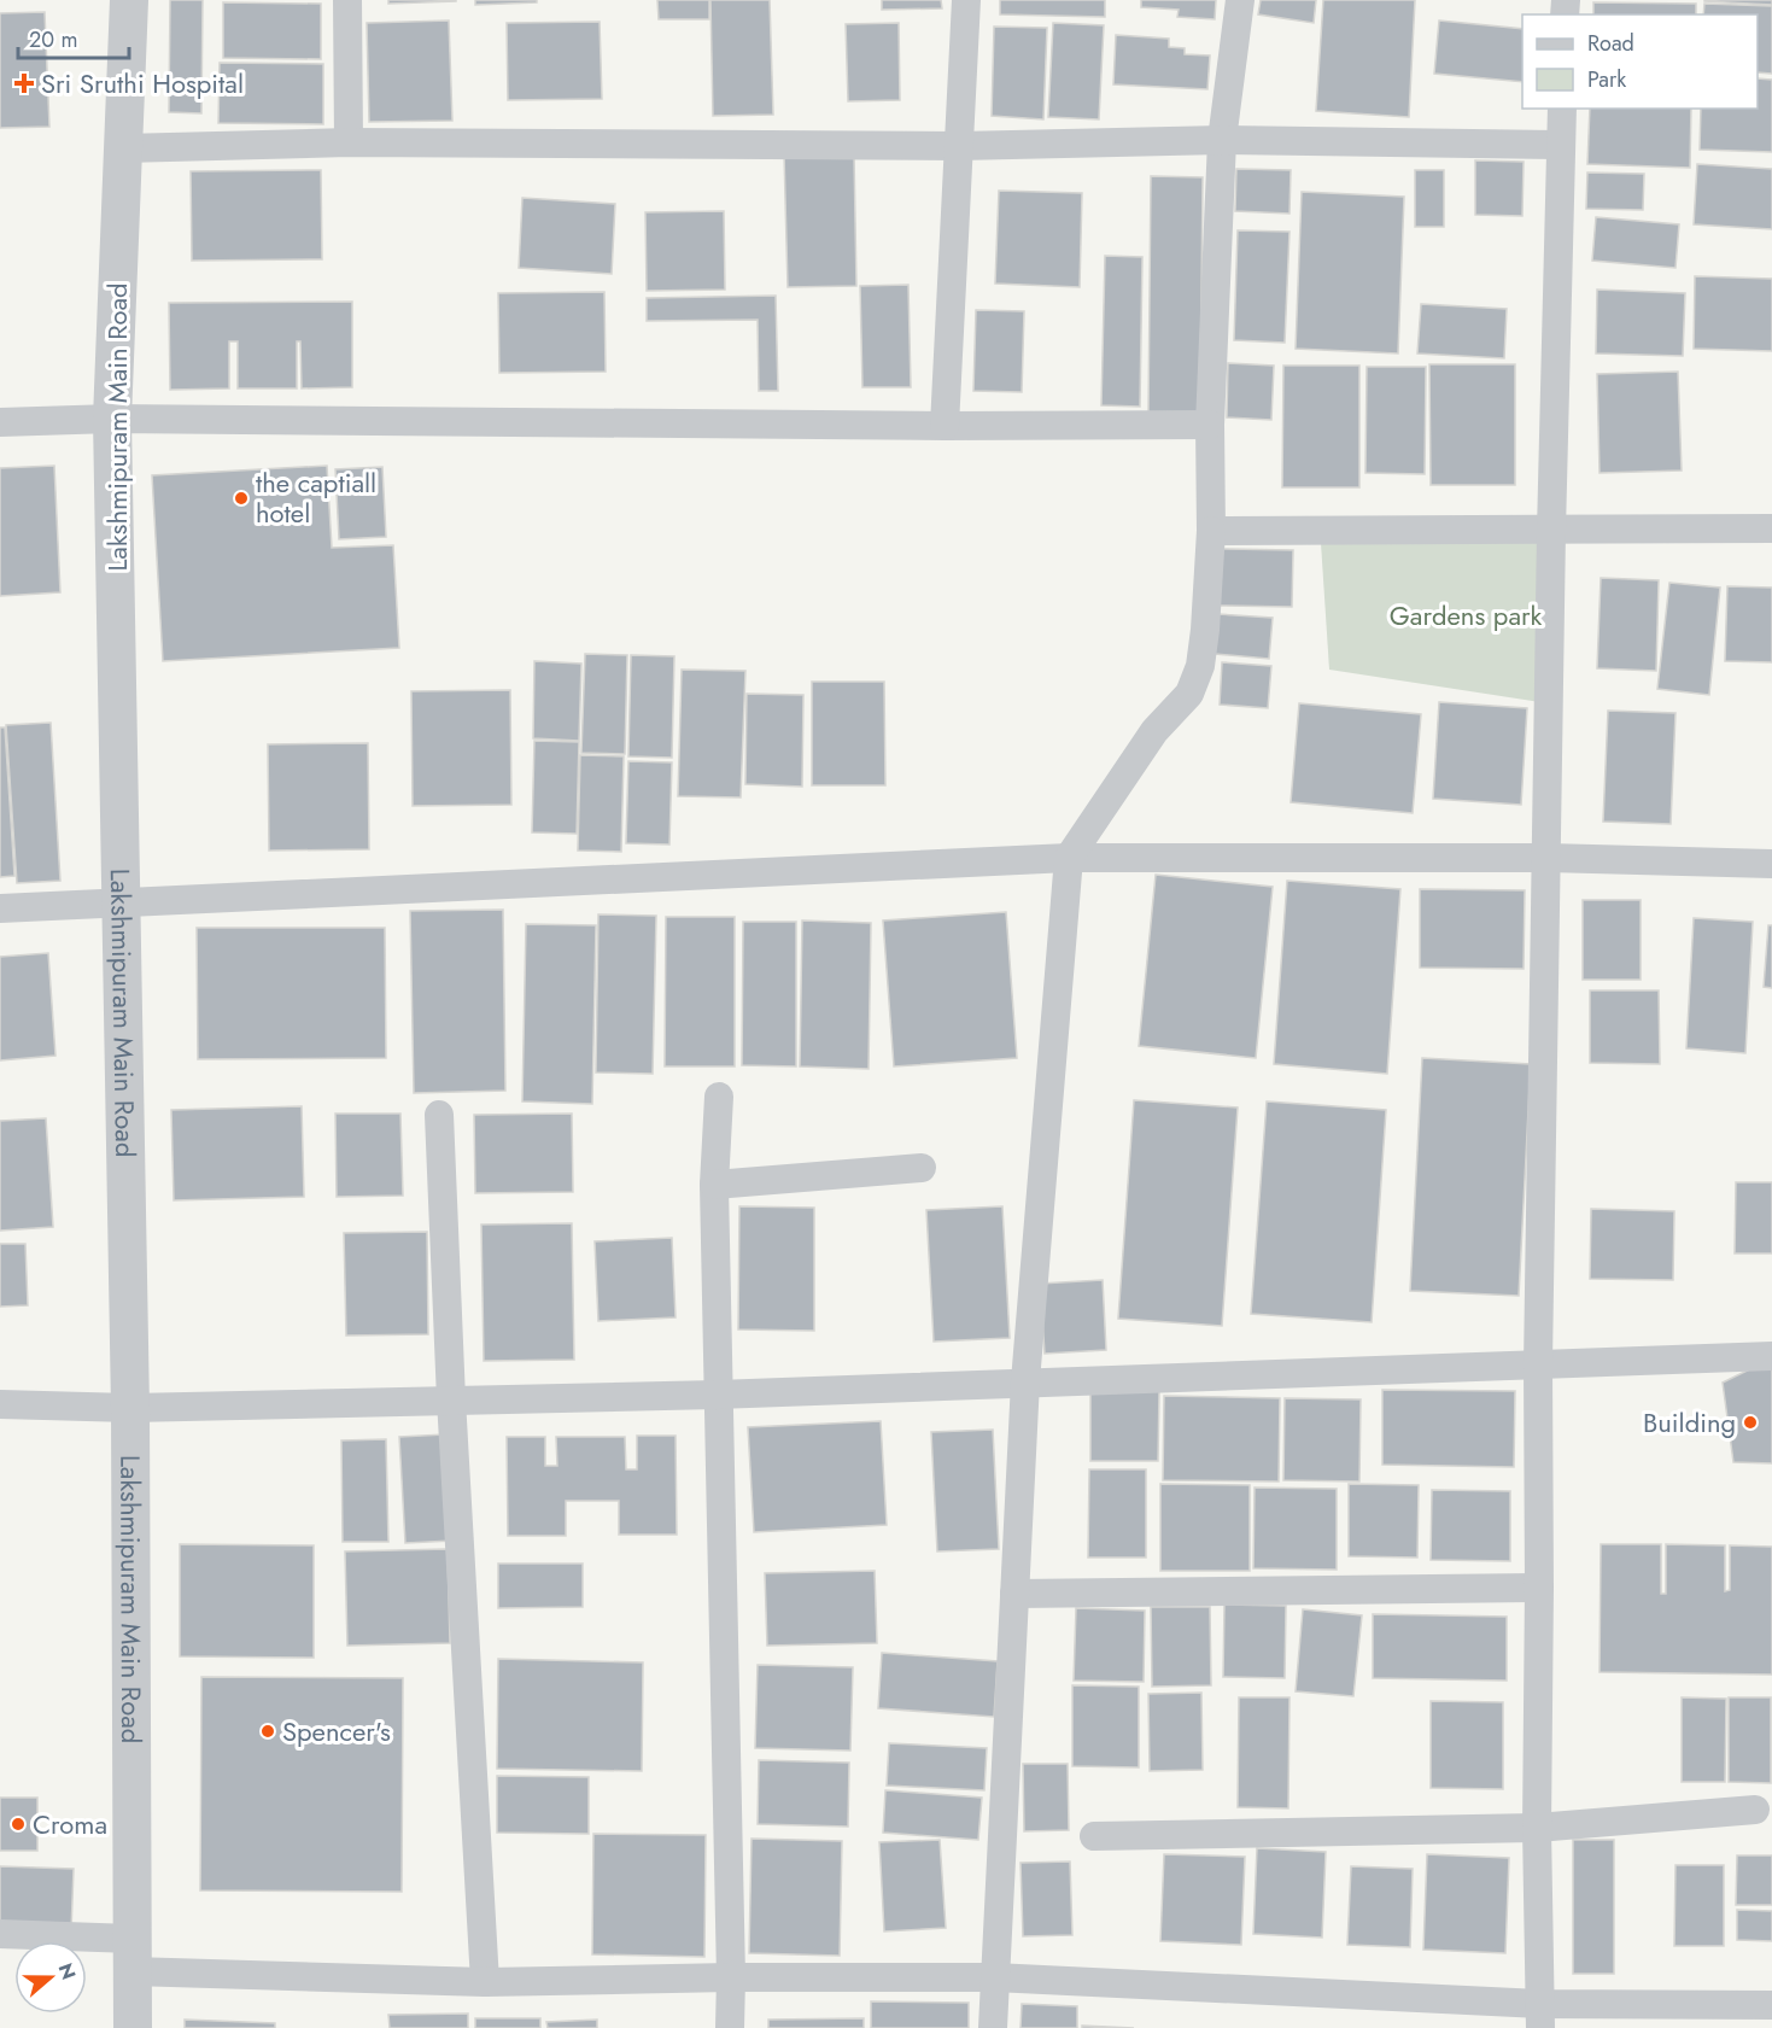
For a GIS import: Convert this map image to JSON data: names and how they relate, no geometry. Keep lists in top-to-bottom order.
{
  "streets": {
    "street": ["Lakshmipuram Main Road"]
  },
  "parks": ["Gardens park"],
  "places": {
    "health": ["Sri Sruthi Hospital"],
    "other": [
      "the captiall hotel",
      "Building",
      "Spencer's",
      "Croma"
    ]
  },
  "legend": ["Road", "Park"],
  "scale_bar": "20 m",
  "north": "right"
}
